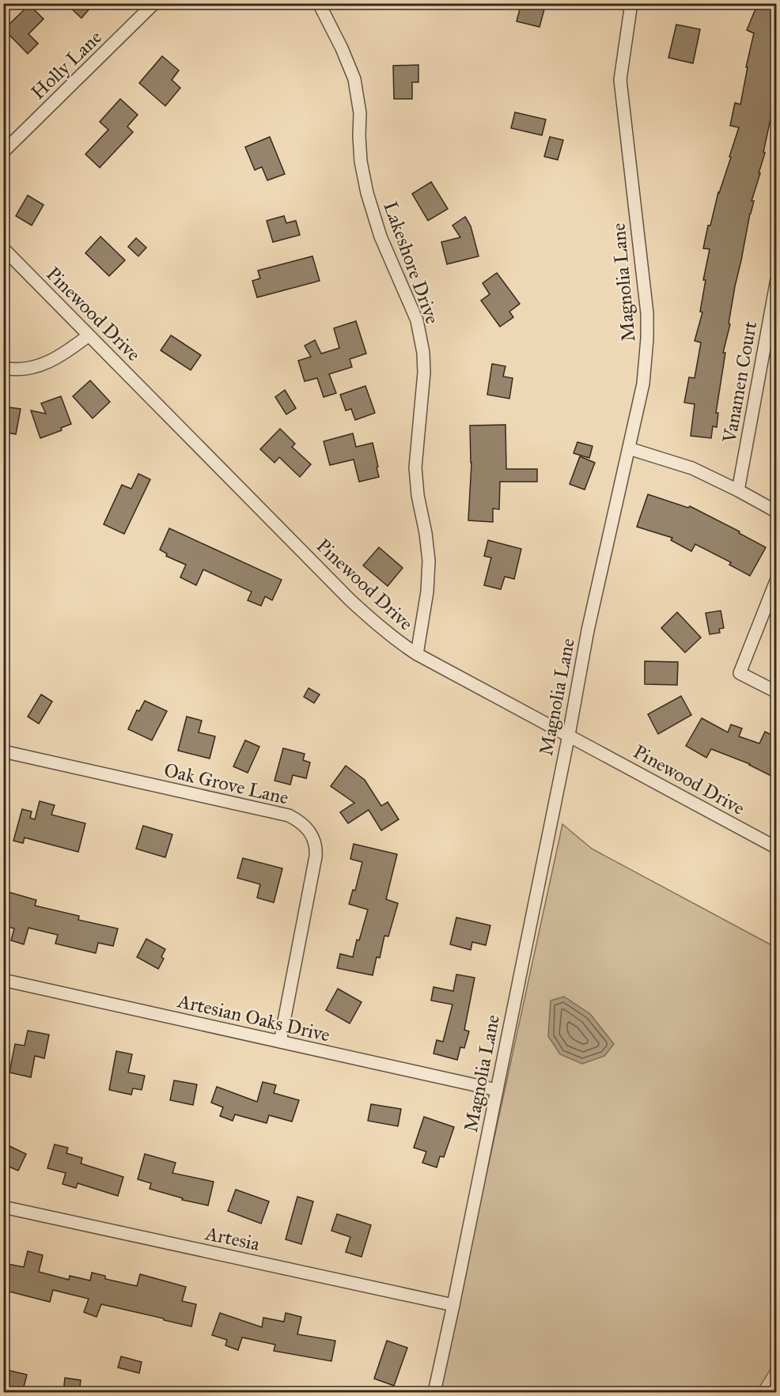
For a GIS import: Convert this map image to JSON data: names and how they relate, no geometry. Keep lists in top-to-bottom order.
{
  "streets": {
    "street": [
      "Holly Lane",
      "Lakeshore Drive",
      "Magnolia Lane",
      "Pinewood Drive",
      "Vanamen Court",
      "Oak Grove Lane",
      "Artesian Oaks Drive",
      "Artesia"
    ]
  },
  "crossings": [
    ["Lakeshore Drive", "Pinewood Drive"],
    ["Magnolia Lane", "Pinewood Drive"],
    ["Magnolia Lane", "Artesian Oaks Drive"],
    ["Magnolia Lane", "Artesia"],
    ["Oak Grove Lane", "Artesian Oaks Drive"]
  ]
}
